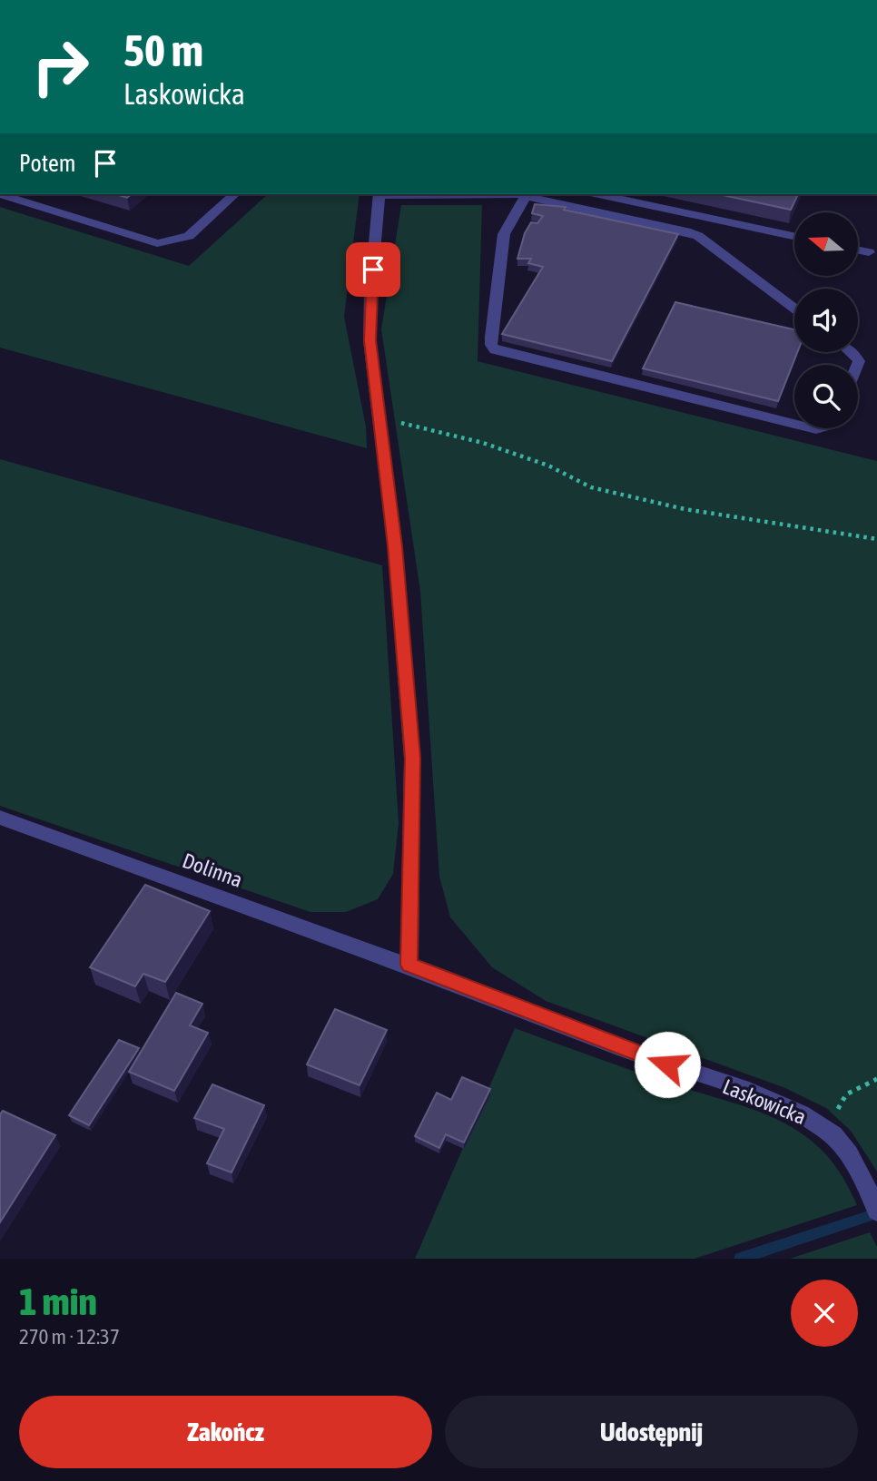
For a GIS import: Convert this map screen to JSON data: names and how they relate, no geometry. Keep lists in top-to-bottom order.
{
  "streets": {
    "street": ["Dolinna", "Laskowicka"]
  },
  "crossings": [
    ["Dolinna", "Laskowicka"]
  ],
  "north": "left",
  "page": {
    "turn": ["50 m", "Laskowicka"],
    "then": "Potem",
    "heading": ["1 min", "270 m · 12:37"],
    "buttons": ["Zakończ", "Udostępnij"]
  }
}
